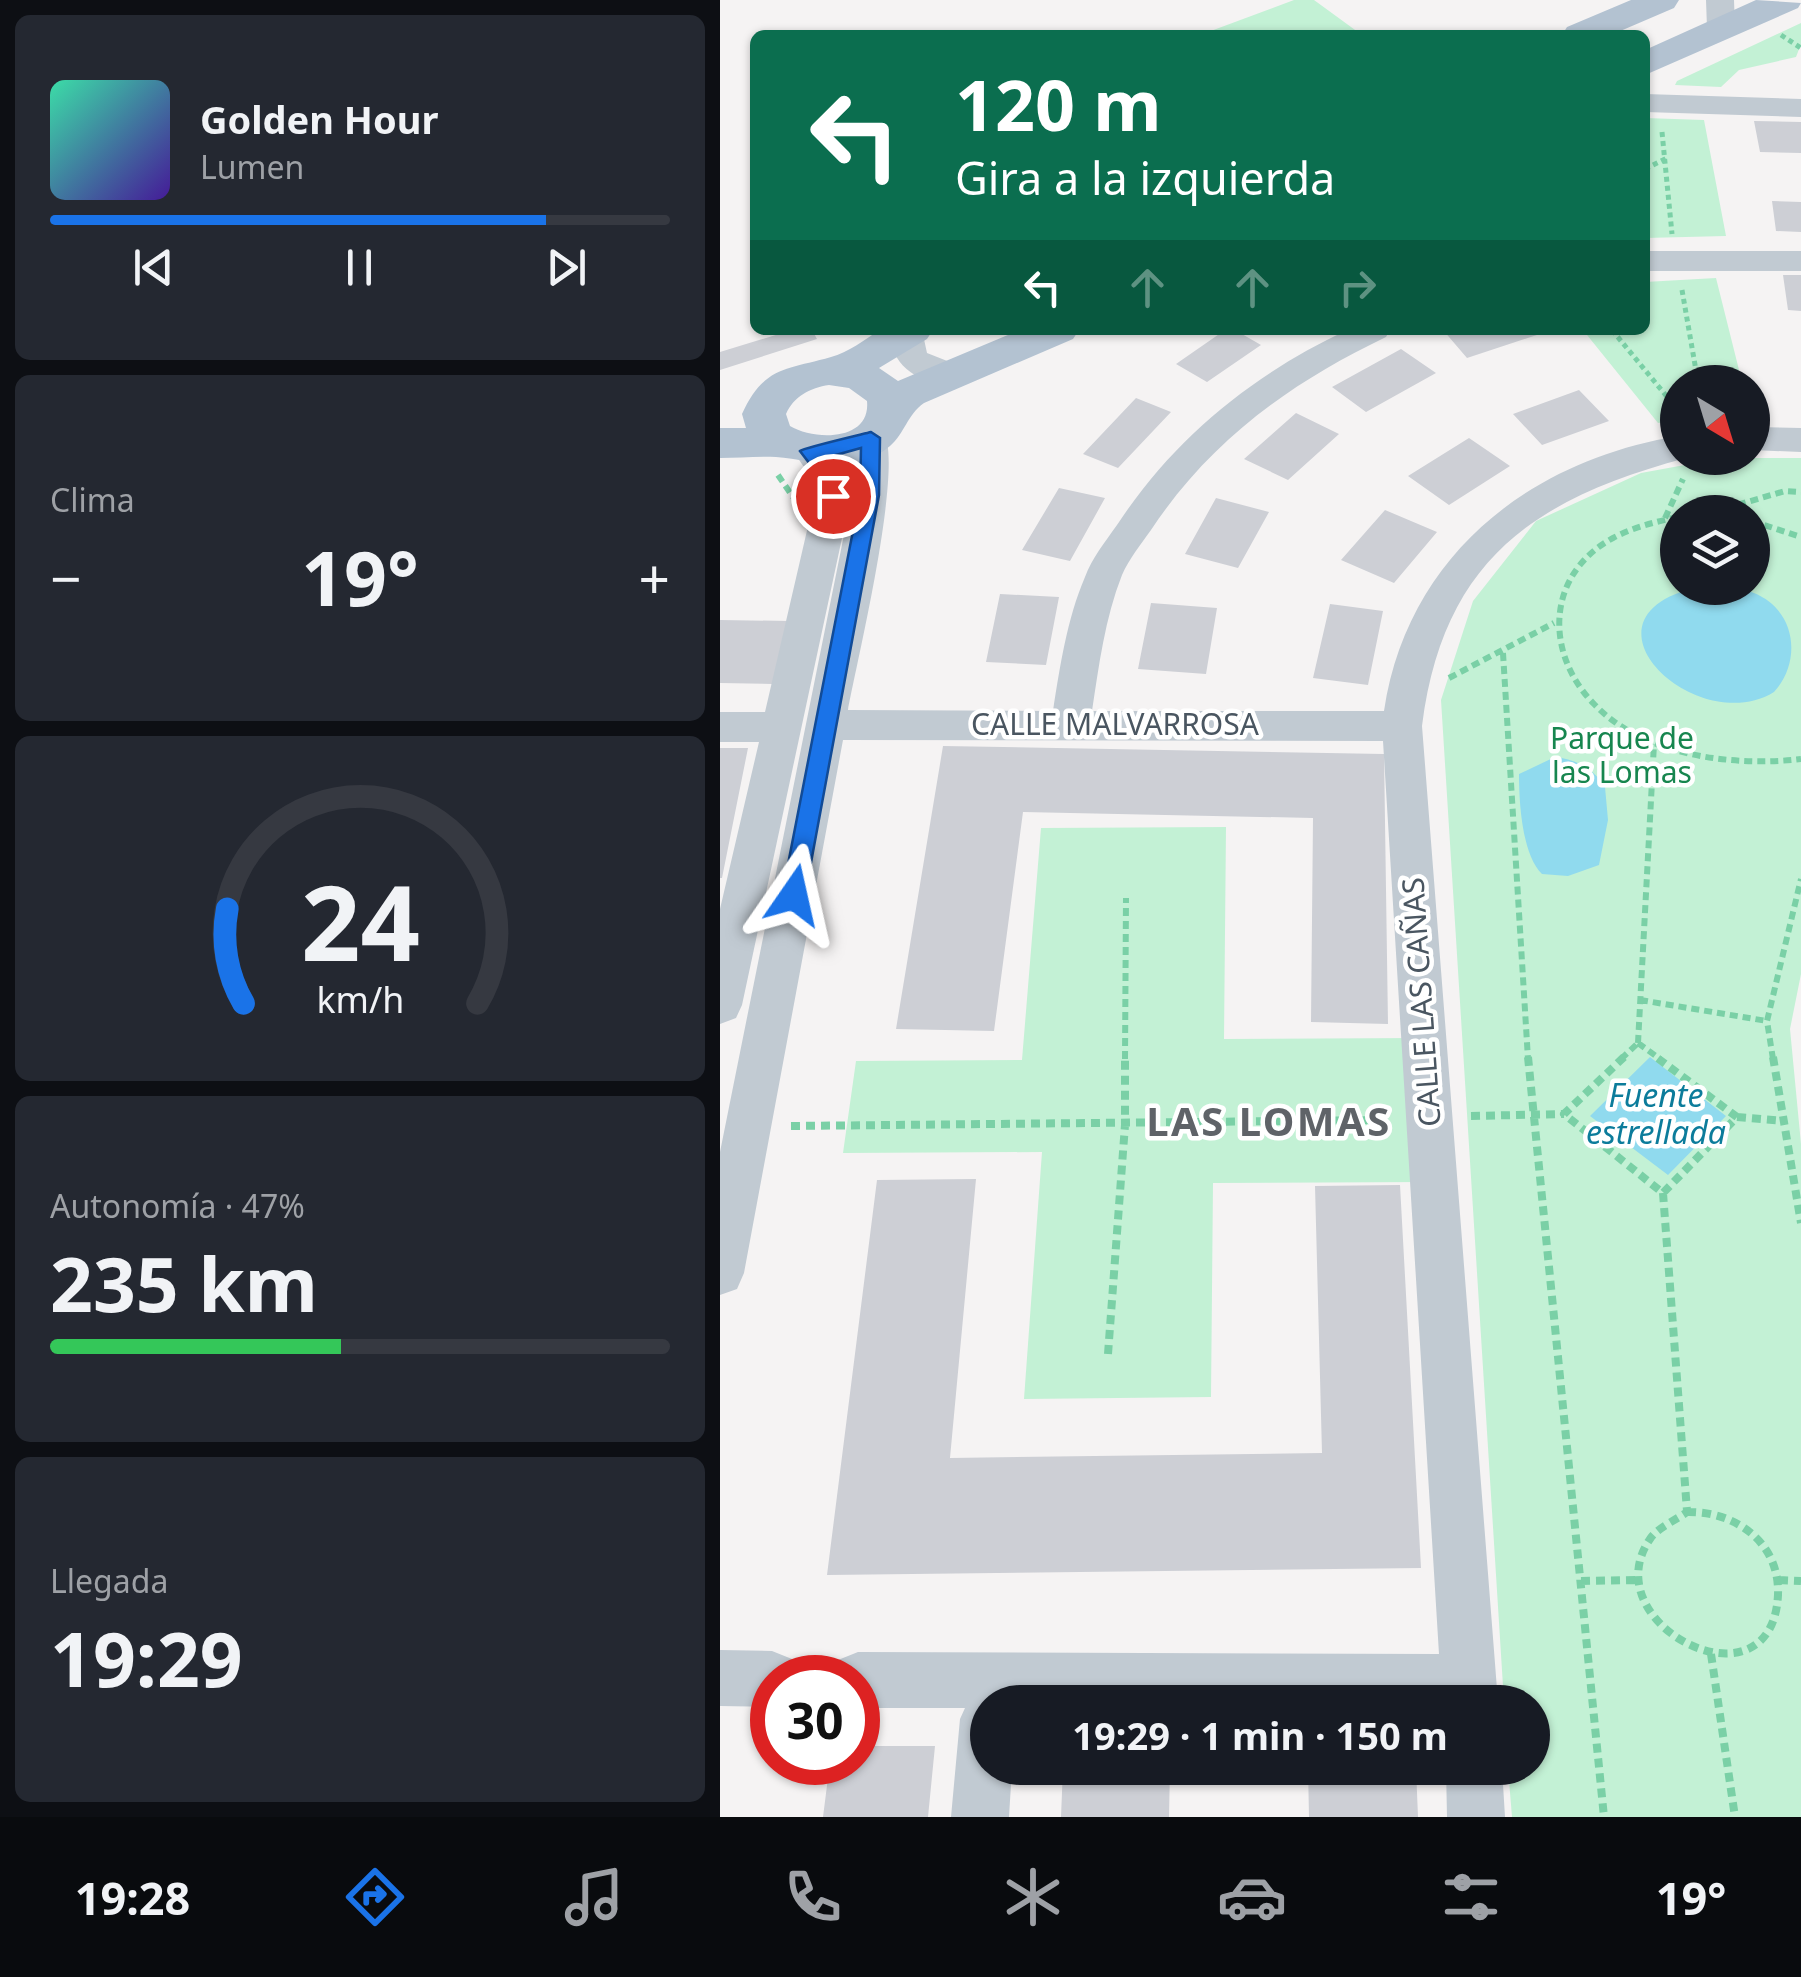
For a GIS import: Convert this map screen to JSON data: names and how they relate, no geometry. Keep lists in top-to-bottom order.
{
  "streets": {
    "street": ["CALLE MALVARROSA", "CALLE LAS CAÑAS"]
  },
  "crossings": [
    ["CALLE MALVARROSA", "CALLE LAS CAÑAS"]
  ],
  "districts": ["LAS LOMAS"],
  "water": ["Fuente estrellada"],
  "parks": ["Parque de las Lomas"],
  "north": "bottom right",
  "page": {
    "turn": ["120 m", "Gira a la izquierda"],
    "song": ["Golden Hour", "Lumen"],
    "tile": [
      "Clima",
      ["Autonomía · 47%", "235 km"],
      ["Llegada", "19:29"]
    ],
    "heat": ["−", "19°", "+"],
    "limit": "30",
    "trip": "19:29 · 1 min · 150 m",
    "tabs": ["19:28", "19°"],
    "gauge": ["24", "km/h"]
  }
}
